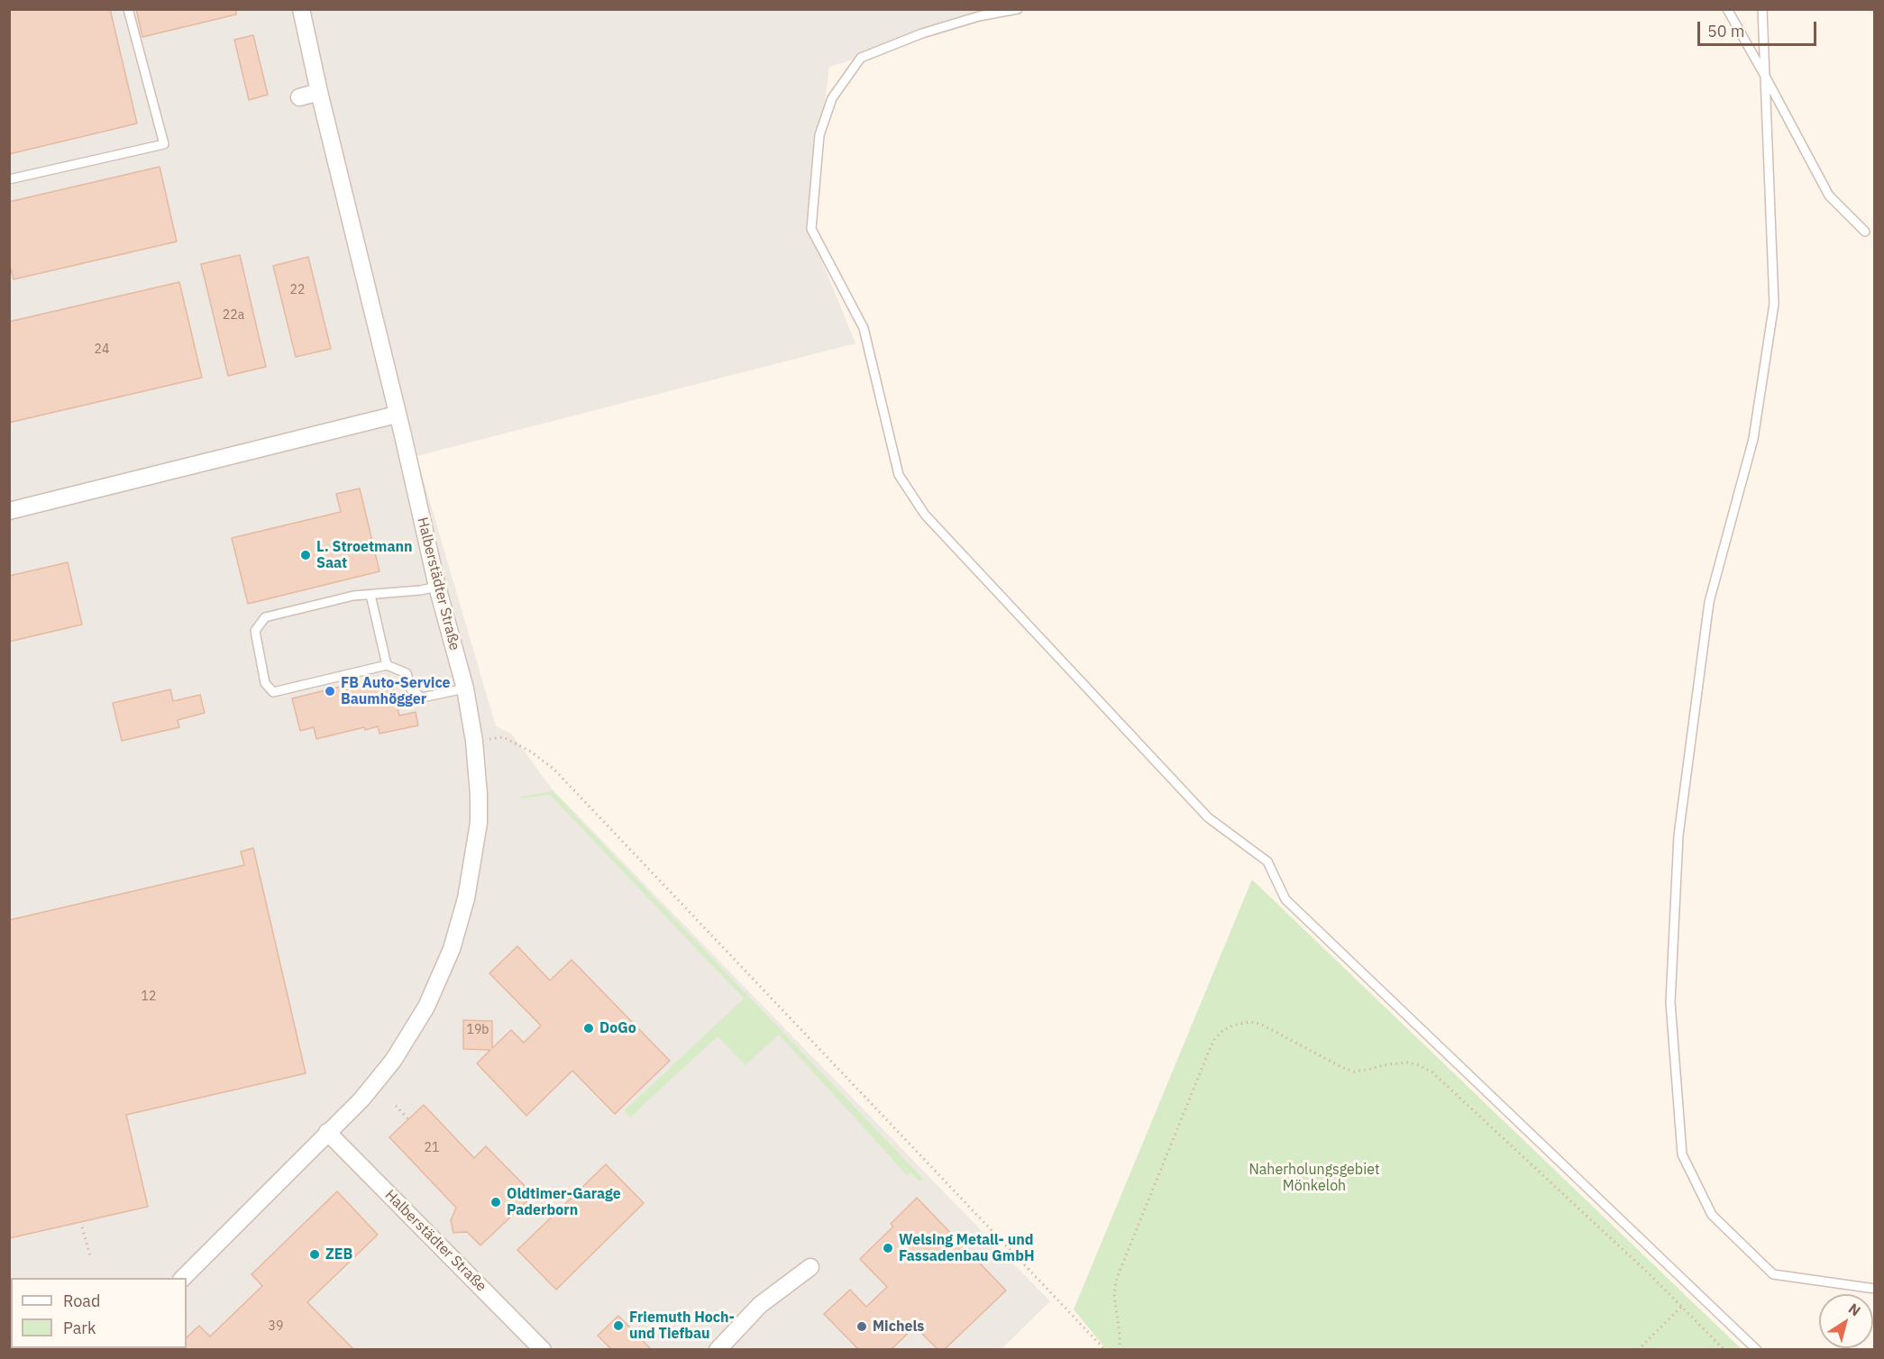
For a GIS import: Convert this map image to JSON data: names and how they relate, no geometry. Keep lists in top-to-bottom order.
{
  "streets": {
    "street": ["Halberstädter Straße"]
  },
  "parks": ["Naherholungsgebiet Mönkeloh"],
  "places": [
    "L. Stroetmann Saat",
    "FB Auto-Service Baumhögger",
    "DoGo",
    "Oldtimer-Garage Paderborn",
    "Welsing Metall- und Fassadenbau GmbH",
    "ZEB",
    "Friemuth Hoch- und Tiefbau",
    "Michels"
  ],
  "house_numbers": [
    "22",
    "22a",
    "24",
    "12",
    "19b",
    "21",
    "39"
  ],
  "legend": ["Road", "Park"],
  "scale_bar": "50 m",
  "north": "top right"
}
